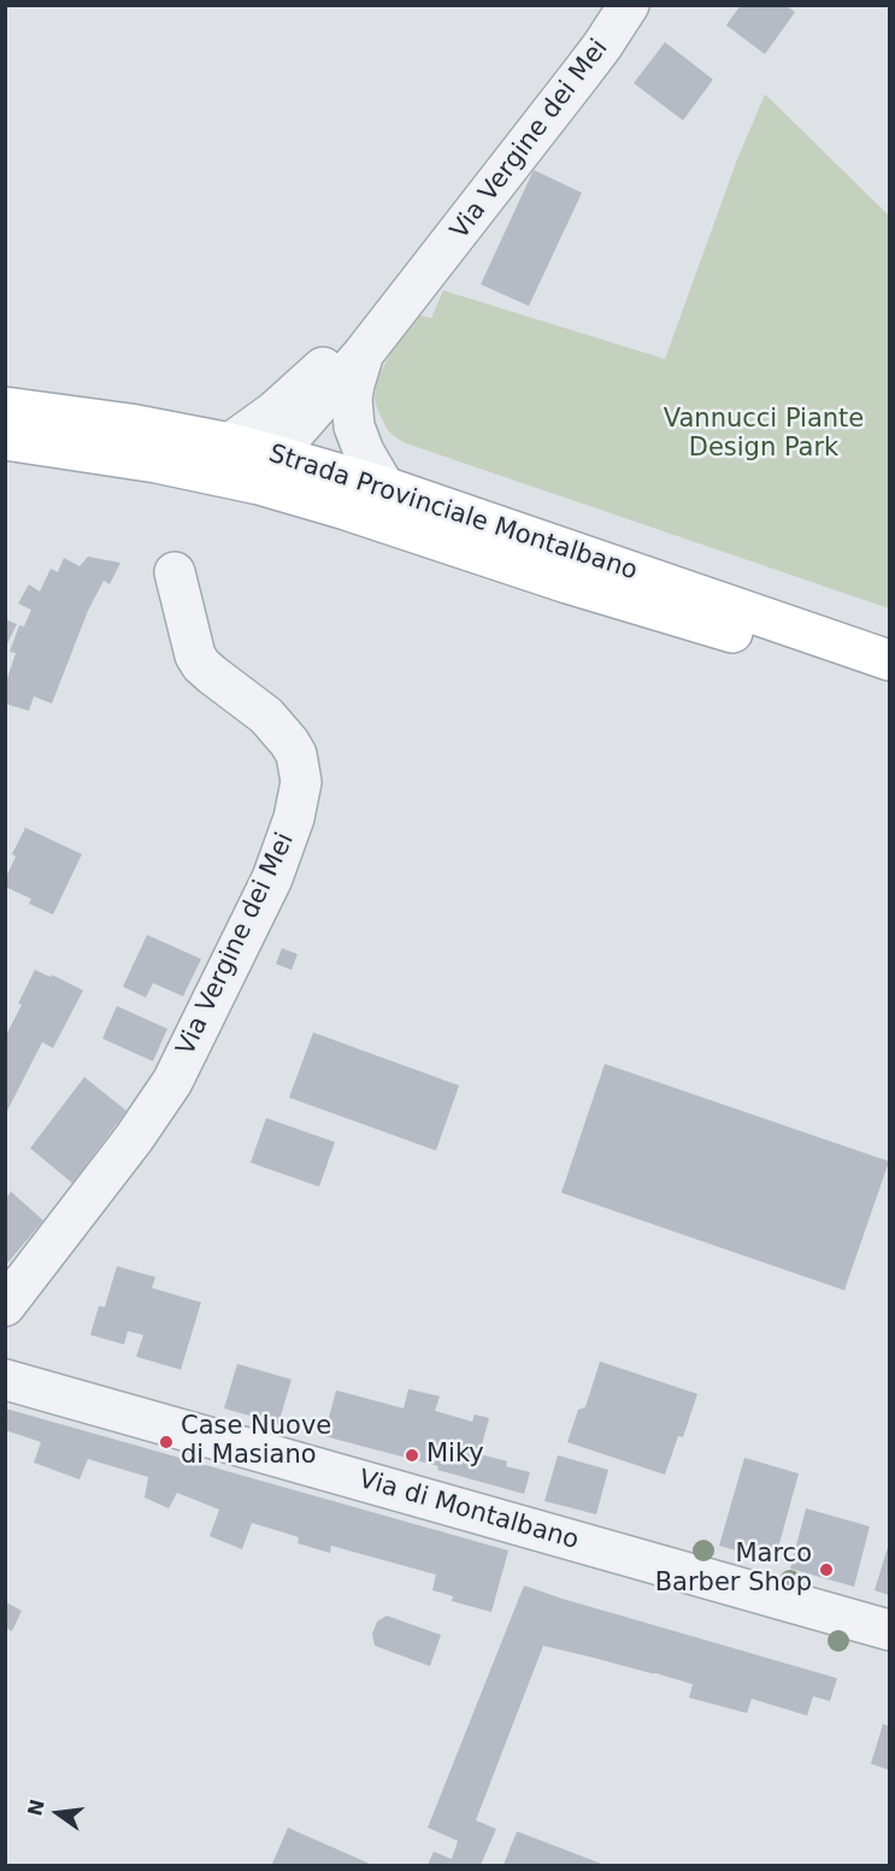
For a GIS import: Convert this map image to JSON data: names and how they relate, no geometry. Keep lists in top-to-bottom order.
{
  "streets": {
    "main road": ["Strada Provinciale Montalbano"],
    "street": ["Via Vergine dei Mei", "Via di Montalbano"]
  },
  "crossings": [
    ["Via Vergine dei Mei", "Strada Provinciale Montalbano"]
  ],
  "parks": ["Vannucci Piante Design Park"],
  "places": ["Case Nuove di Masiano", "Miky", "Marco Barber Shop"],
  "north": "left"
}
